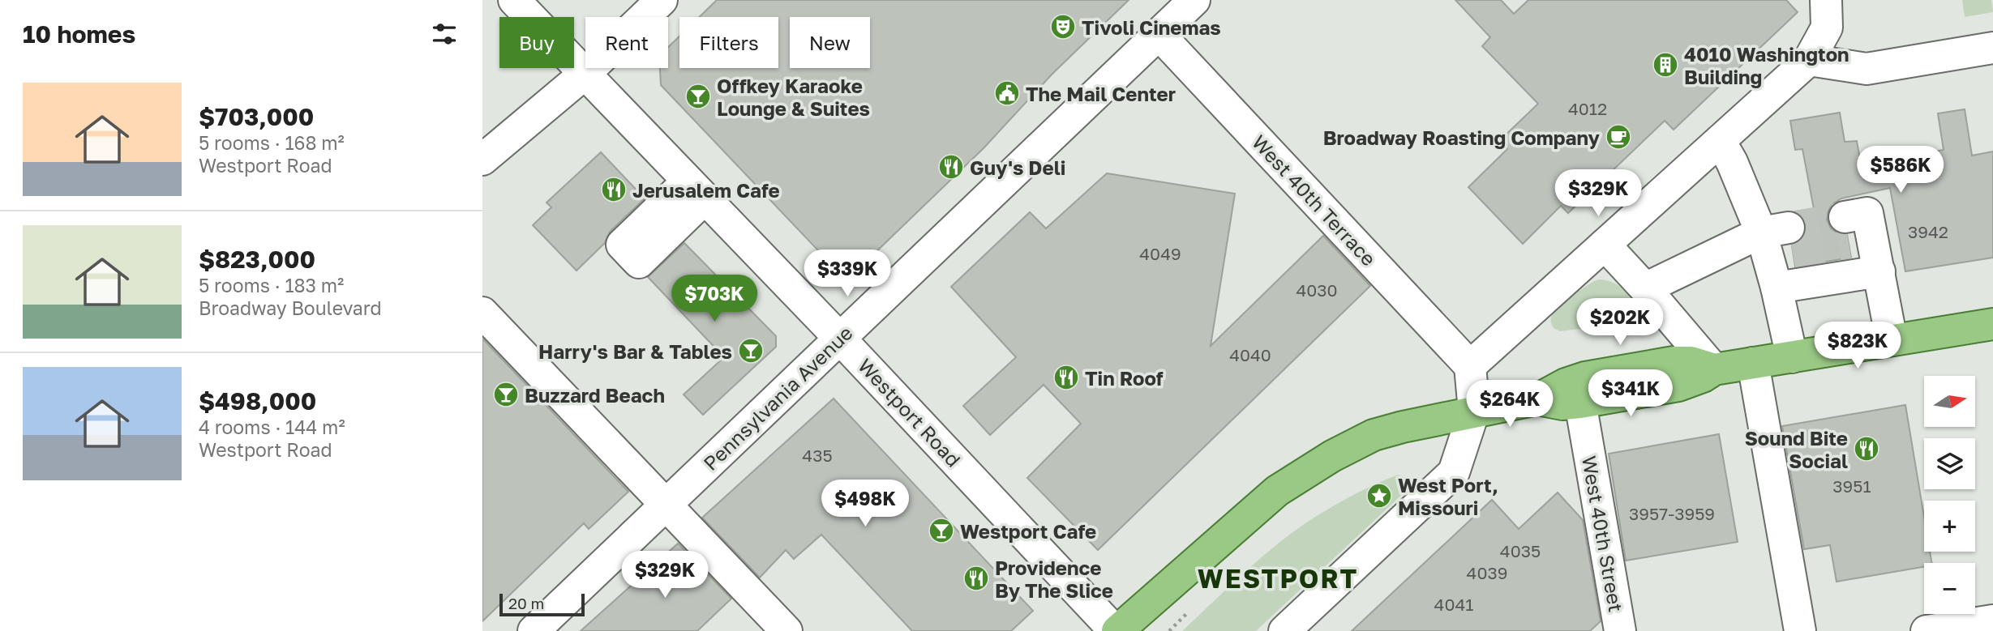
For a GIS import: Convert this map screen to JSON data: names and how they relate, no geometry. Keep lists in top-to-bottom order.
{
  "streets": {
    "street": [
      "West 40th Terrace",
      "Pennsylvania Avenue",
      "Westport Road",
      "West 40th Street"
    ]
  },
  "crossings": [
    ["West 40th Terrace", "Pennsylvania Avenue"],
    ["Pennsylvania Avenue", "Westport Road"]
  ],
  "districts": ["WESTPORT"],
  "places": {
    "theatre": ["Tivoli Cinemas"],
    "building": ["4010 Washington Building"],
    "public building": ["The Mail Center"],
    "bar": [
      "Offkey Karaoke Lounge & Suites",
      "Harry's Bar & Tables",
      "Buzzard Beach",
      "Westport Cafe"
    ],
    "cafe": ["Broadway Roasting Company"],
    "restaurant": [
      "Guy's Deli",
      "Jerusalem Cafe",
      "Tin Roof",
      "Sound Bite Social",
      "Providence By The Slice"
    ],
    "place": ["West Port, Missouri"]
  },
  "house_numbers": [
    "4012",
    "3942",
    "4049",
    "4030",
    "4040",
    "435",
    "3951",
    "3957-3959",
    "4035",
    "4039",
    "4041"
  ],
  "scale_bar": "20 m",
  "north": "right",
  "page": {
    "heading": "10 homes",
    "chip": [
      "Buy",
      "Rent",
      "Filters",
      "New"
    ],
    "list": [
      {
        "name": "$703,000",
        "note": "5 rooms · 168 m² · Westport Road"
      },
      {
        "name": "$823,000",
        "note": "5 rooms · 183 m² · Broadway Boulevard"
      },
      {
        "name": "$498,000",
        "note": "4 rooms · 144 m² · Westport Road"
      }
    ],
    "price": [
      "$586K",
      "$329K",
      "$339K",
      "$703K",
      "$202K",
      "$823K",
      "$341K",
      "$264K",
      "$498K",
      "$329K"
    ],
    "map_buttons": ["+", "−"],
    "scale": "20 m"
  }
}
